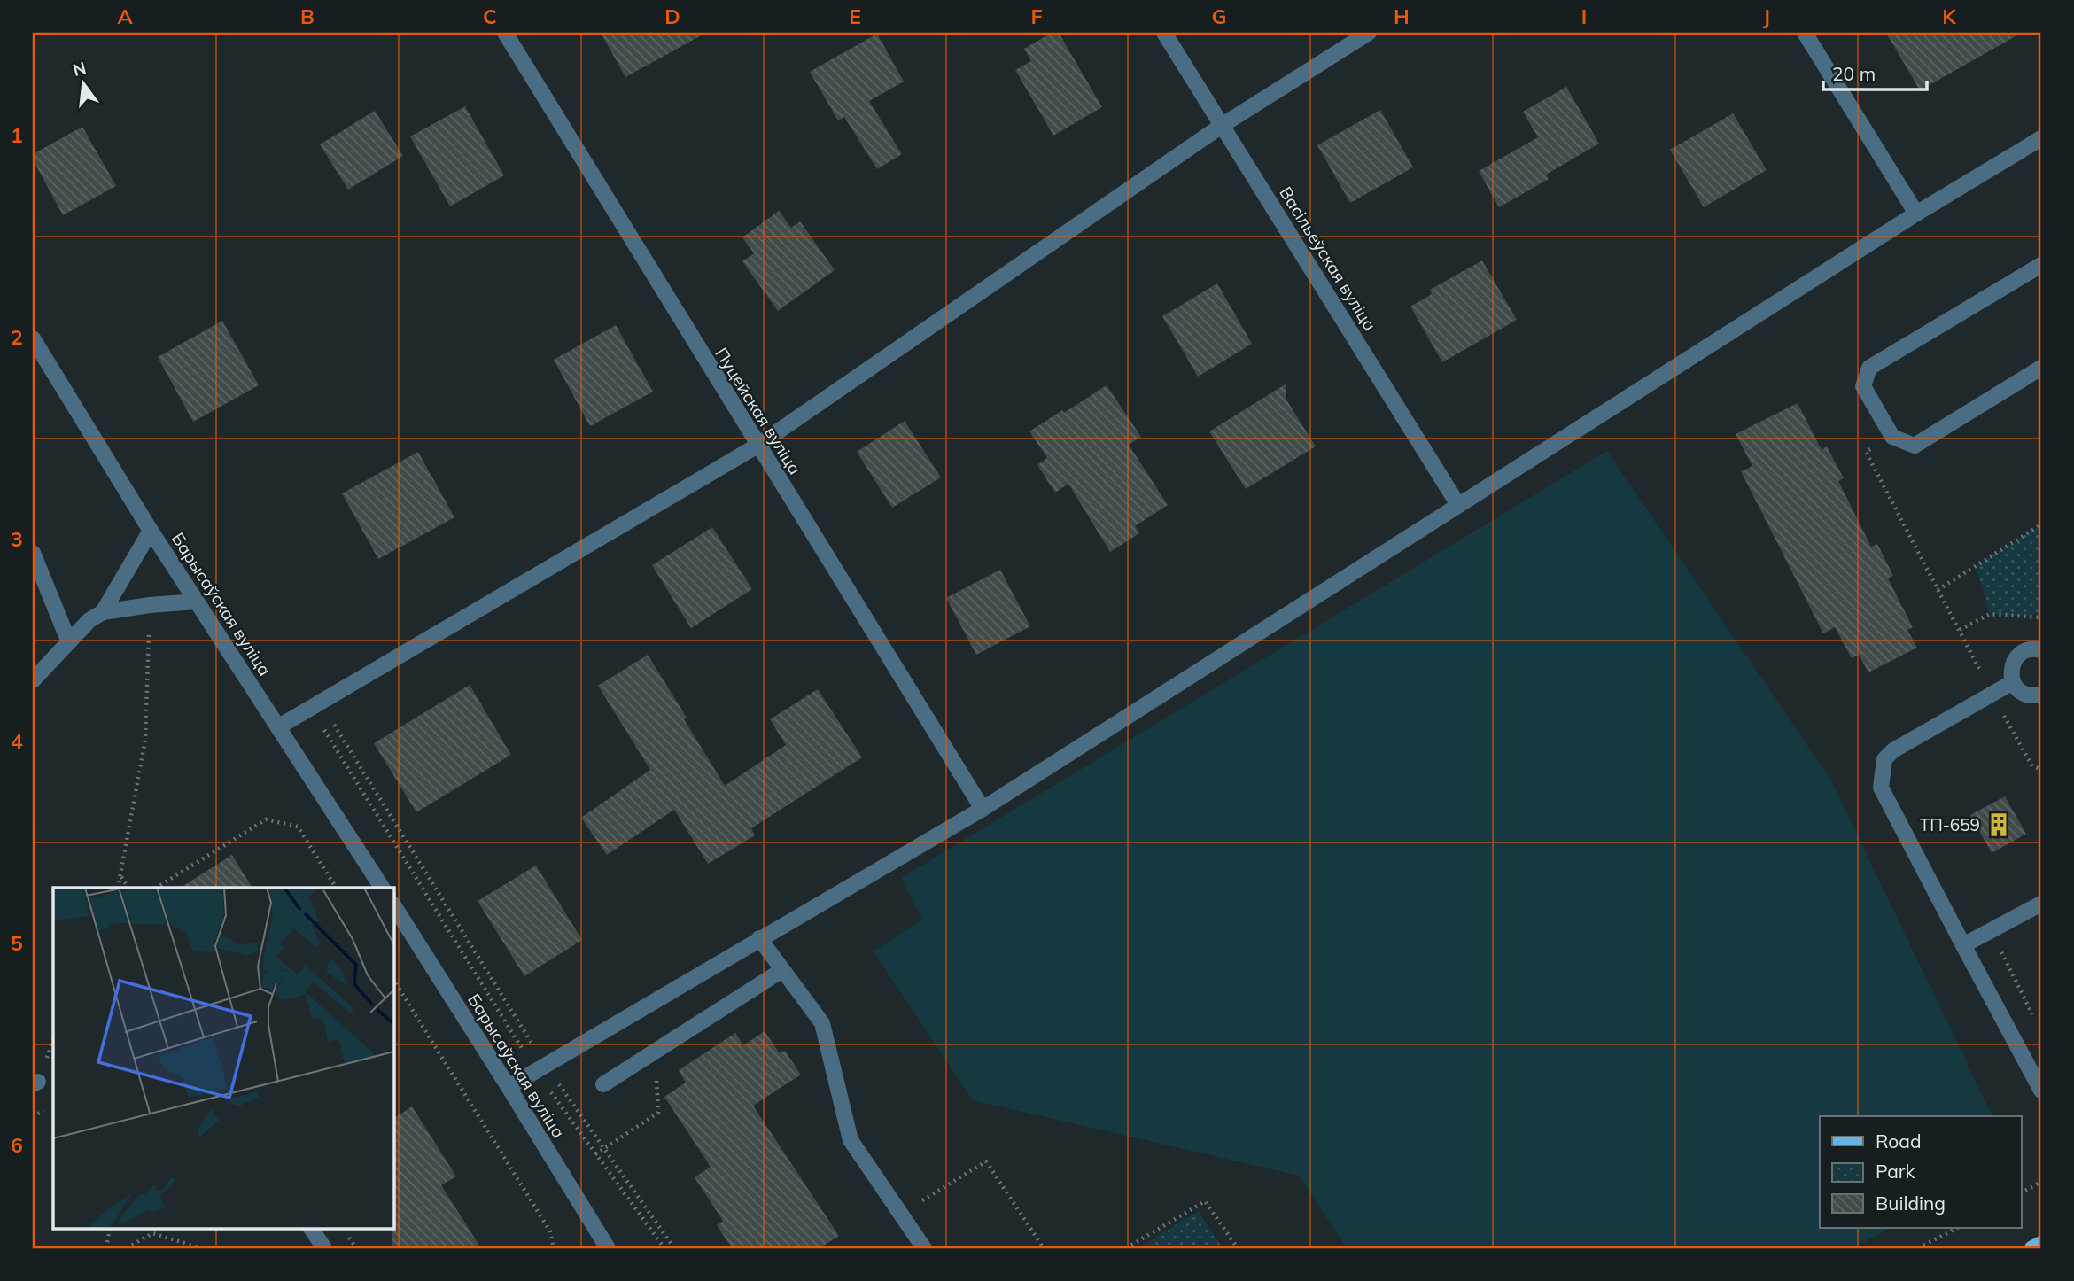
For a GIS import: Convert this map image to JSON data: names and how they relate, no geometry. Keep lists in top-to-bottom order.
{
  "streets": {
    "street": ["Васільеўская вуліца", "Пуцейская вуліца", "Барысаўская вуліца"]
  },
  "places": {
    "building": ["ТП-659"]
  },
  "legend": ["Road", "Park", "Building"],
  "scale_bar": "20 m",
  "north": "top",
  "grid": {
    "columns": [
      "A",
      "B",
      "C",
      "D",
      "E",
      "F",
      "G",
      "H",
      "I",
      "J",
      "K"
    ],
    "rows": [
      "1",
      "2",
      "3",
      "4",
      "5",
      "6"
    ]
  }
}
